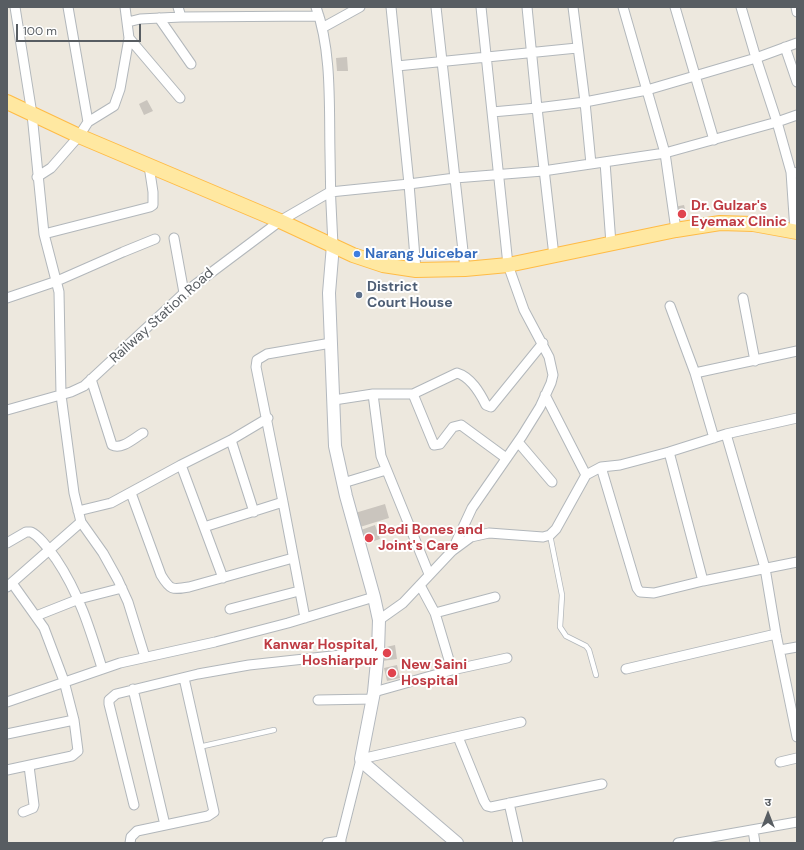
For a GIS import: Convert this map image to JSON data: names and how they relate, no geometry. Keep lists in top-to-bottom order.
{
  "streets": {
    "street": ["Railway Station Road"]
  },
  "places": [
    "Dr. Gulzar's Eyemax Clinic",
    "Narang Juicebar",
    "District Court House",
    "Bedi Bones and Joint's Care",
    "Kanwar Hospital, Hoshiarpur",
    "New Saini Hospital"
  ],
  "scale_bar": "100 m",
  "north": "top"
}
